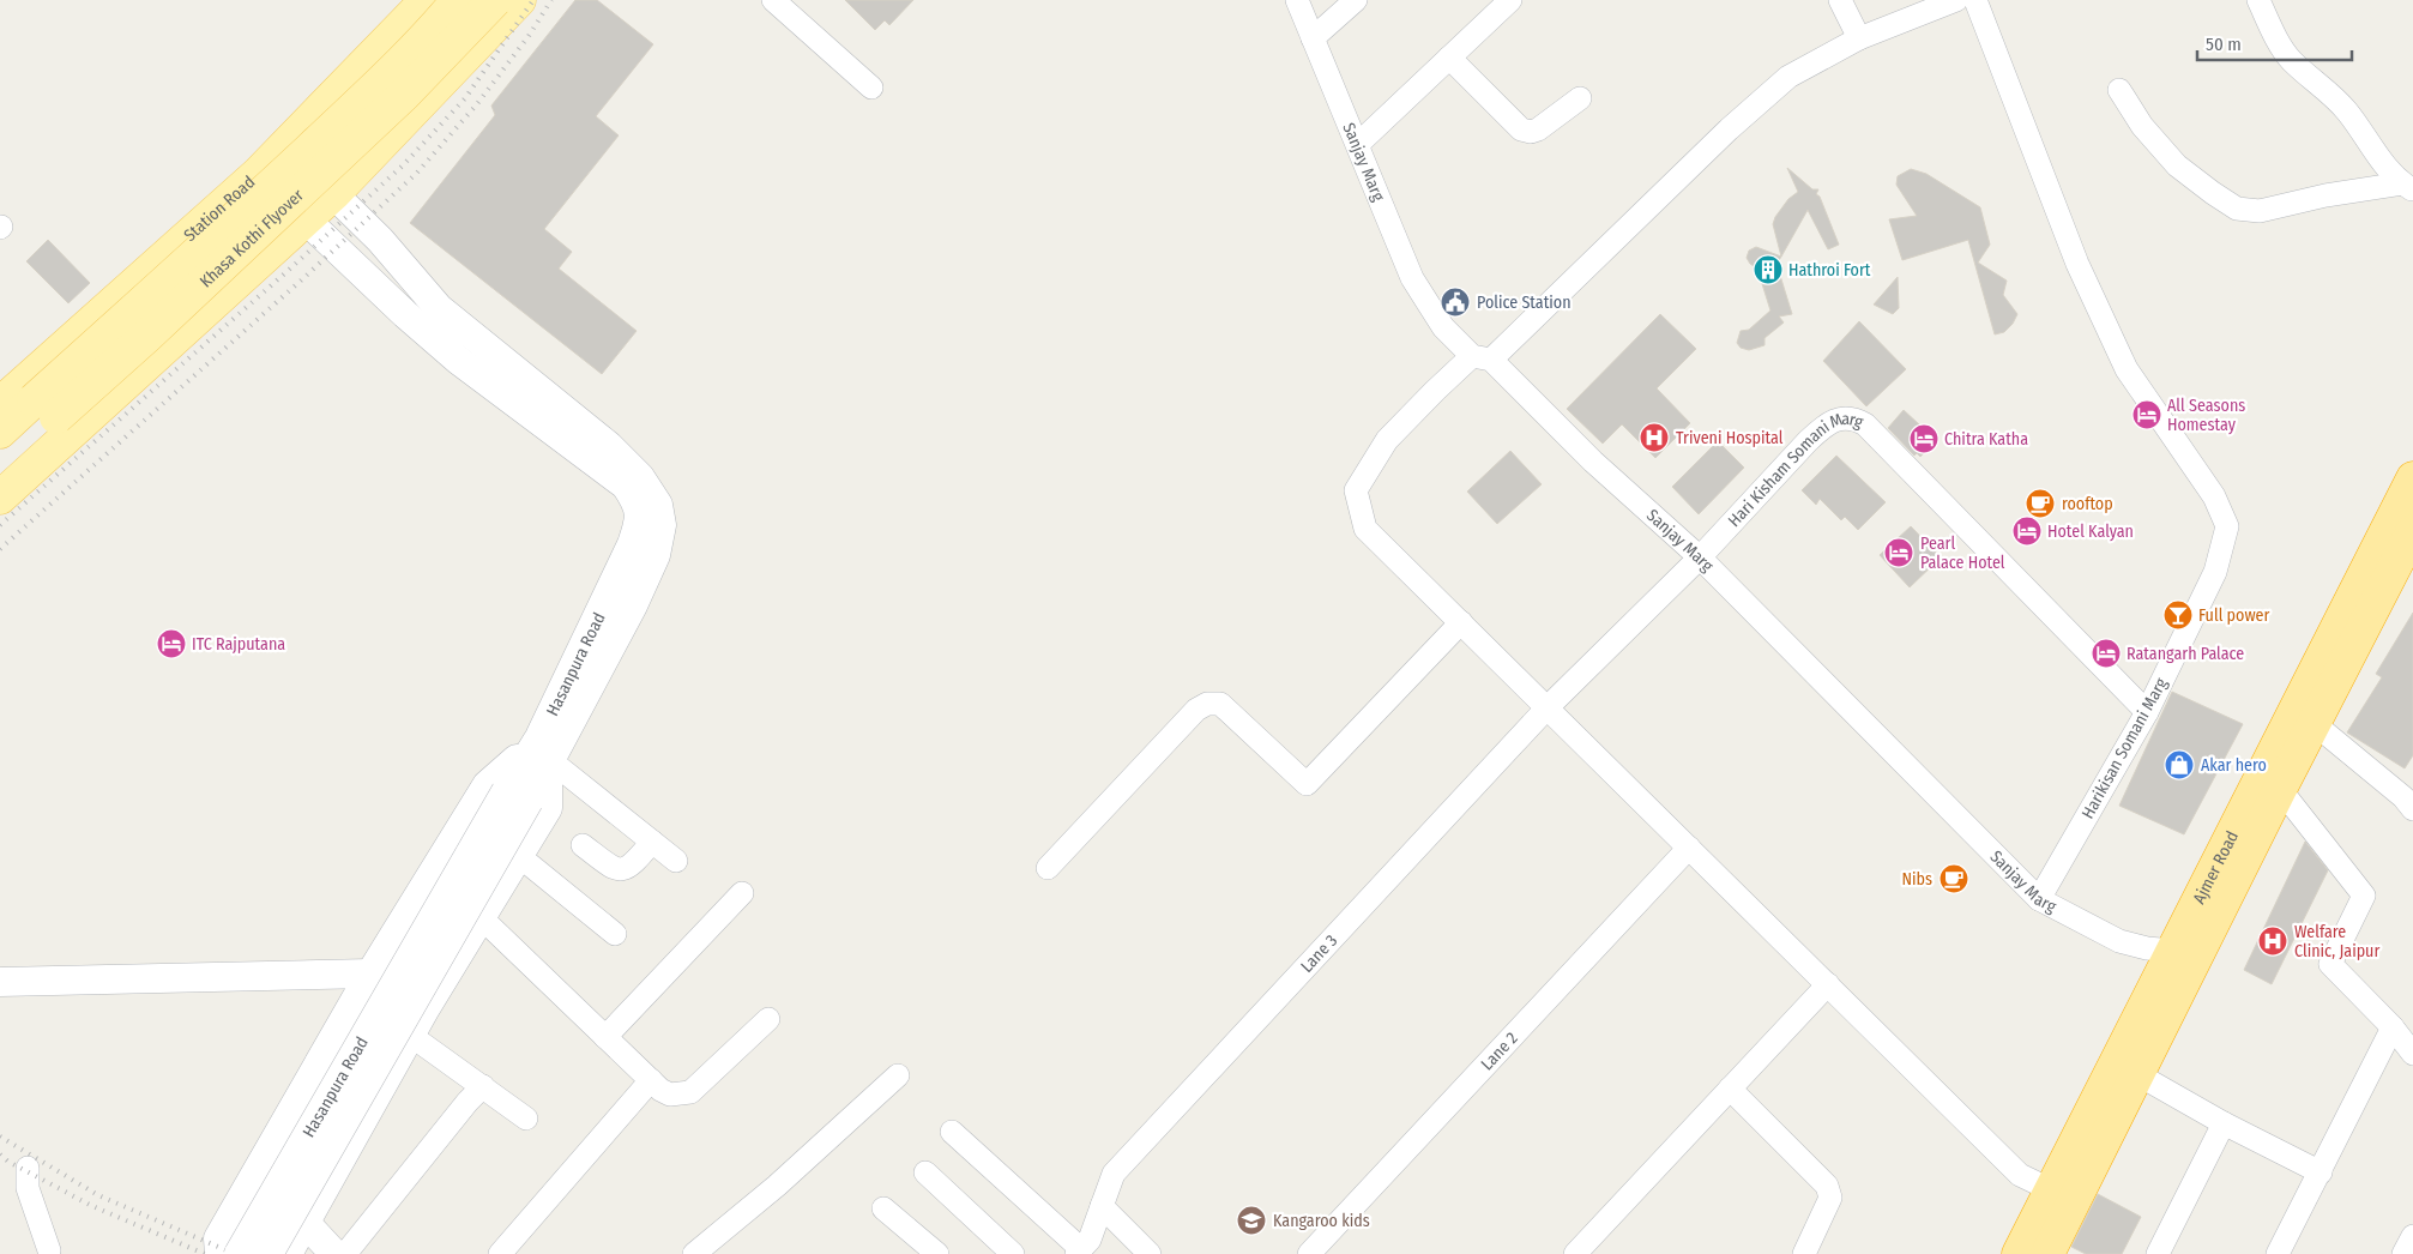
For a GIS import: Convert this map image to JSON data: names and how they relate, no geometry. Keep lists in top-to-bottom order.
{
  "streets": {
    "highway": ["Ajmer Road"],
    "main road": ["Station Road", "Khasa Kothi Flyover"],
    "street": [
      "Sanjay Marg",
      "Hari Kisham Somani Marg",
      "Hasanpura Road",
      "Harikisan Somani Marg",
      "Lane 3",
      "Lane 2"
    ]
  },
  "crossings": [
    ["Sanjay Marg", "Hari Kisham Somani Marg"],
    ["Sanjay Marg", "Harikisan Somani Marg"],
    ["Sanjay Marg", "Ajmer Road"],
    ["Station Road", "Hasanpura Road"],
    ["Hari Kisham Somani Marg", "Harikisan Somani Marg"],
    ["Hari Kisham Somani Marg", "Lane 3"]
  ],
  "places": {
    "building": ["Hathroi Fort"],
    "public building": ["Police Station"],
    "hotel": [
      "All Seasons Homestay",
      "Chitra Katha",
      "Hotel Kalyan",
      "Pearl Palace Hotel",
      "ITC Rajputana",
      "Ratangarh Palace"
    ],
    "hospital": ["Triveni Hospital", "Welfare Clinic, Jaipur"],
    "cafe": ["rooftop", "Nibs"],
    "bar": ["Full power"],
    "shop": ["Akar hero"],
    "school or university": ["Kangaroo kids"]
  },
  "scale_bar": "50 m"
}
